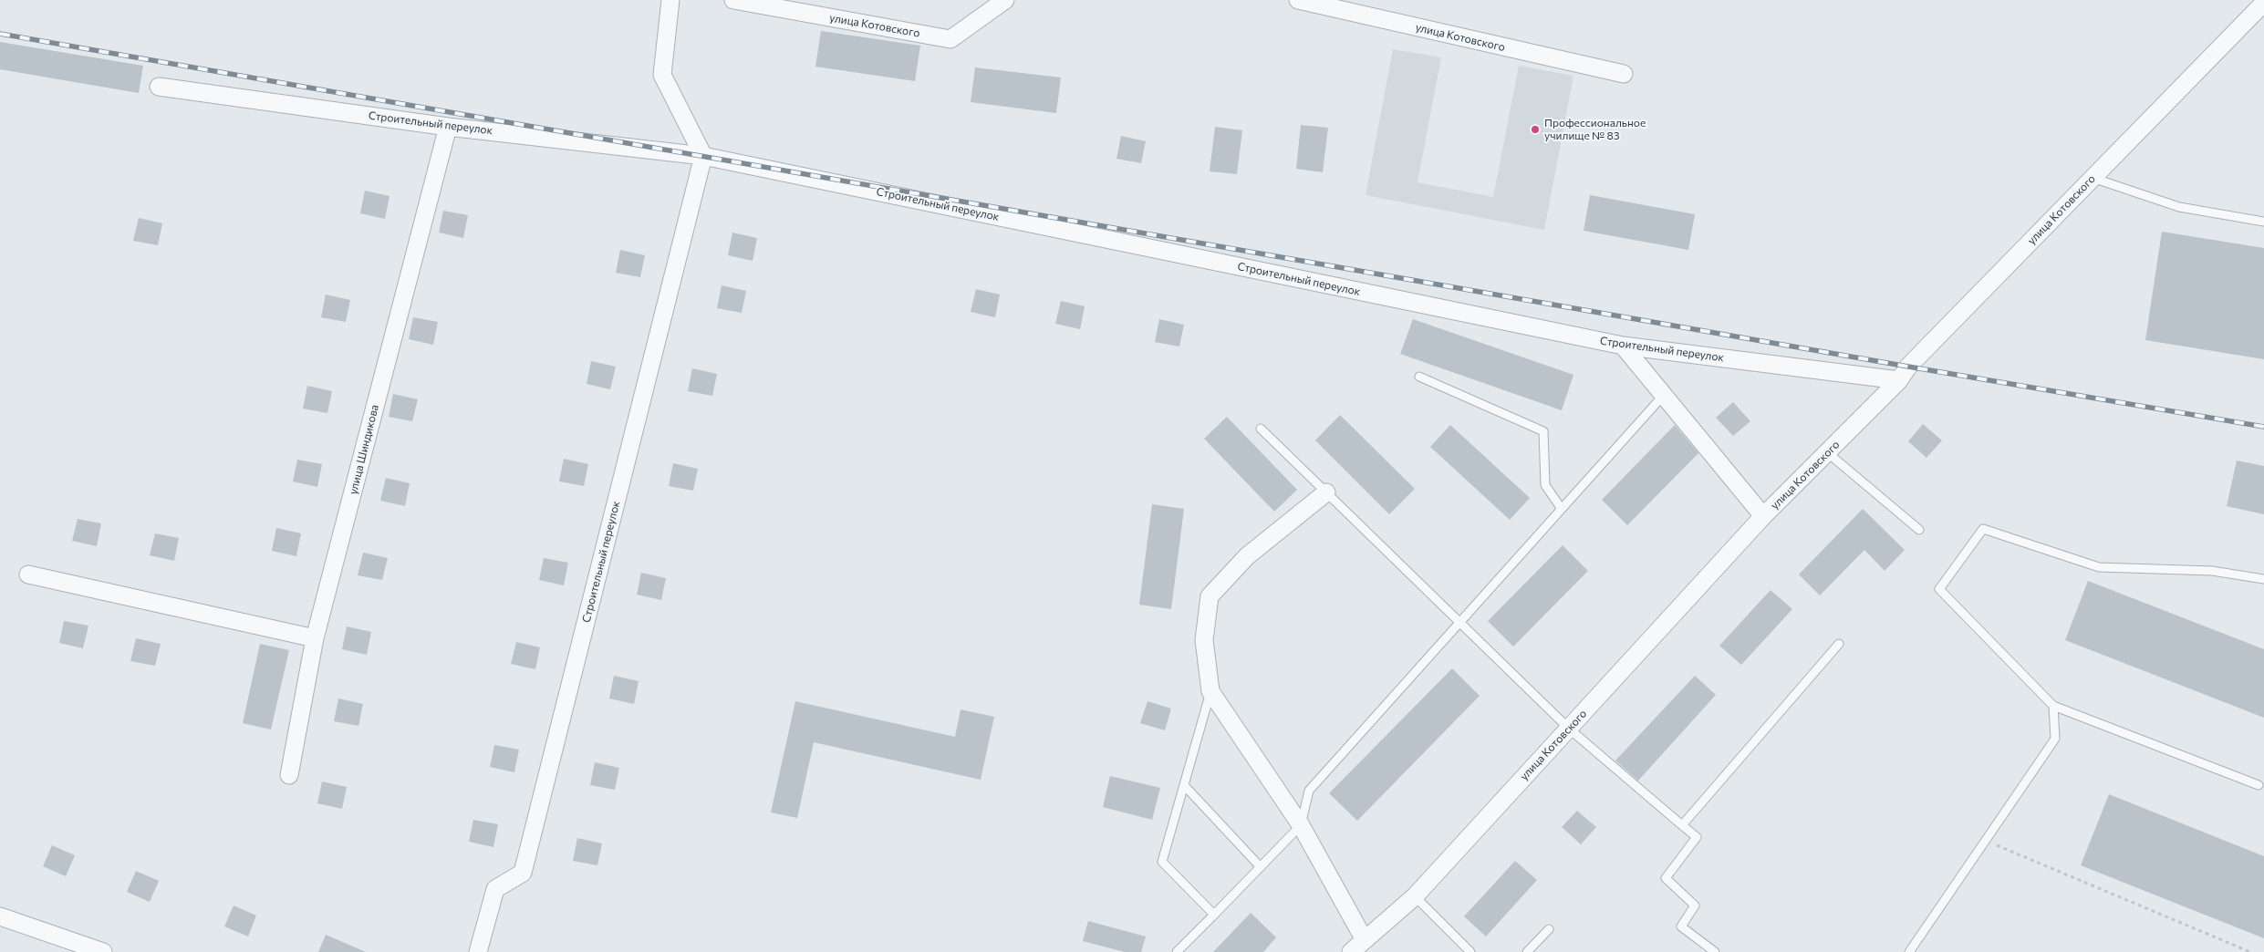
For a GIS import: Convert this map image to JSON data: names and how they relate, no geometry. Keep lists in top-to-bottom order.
{
  "streets": {
    "street": ["улица Котовского", "Строительный переулок", "улица Шиндикова"]
  },
  "crossings": [
    ["улица Котовского", "Строительный переулок"],
    ["Строительный переулок", "улица Шиндикова"]
  ],
  "places": ["Профессиональное училище № 83"]
}
